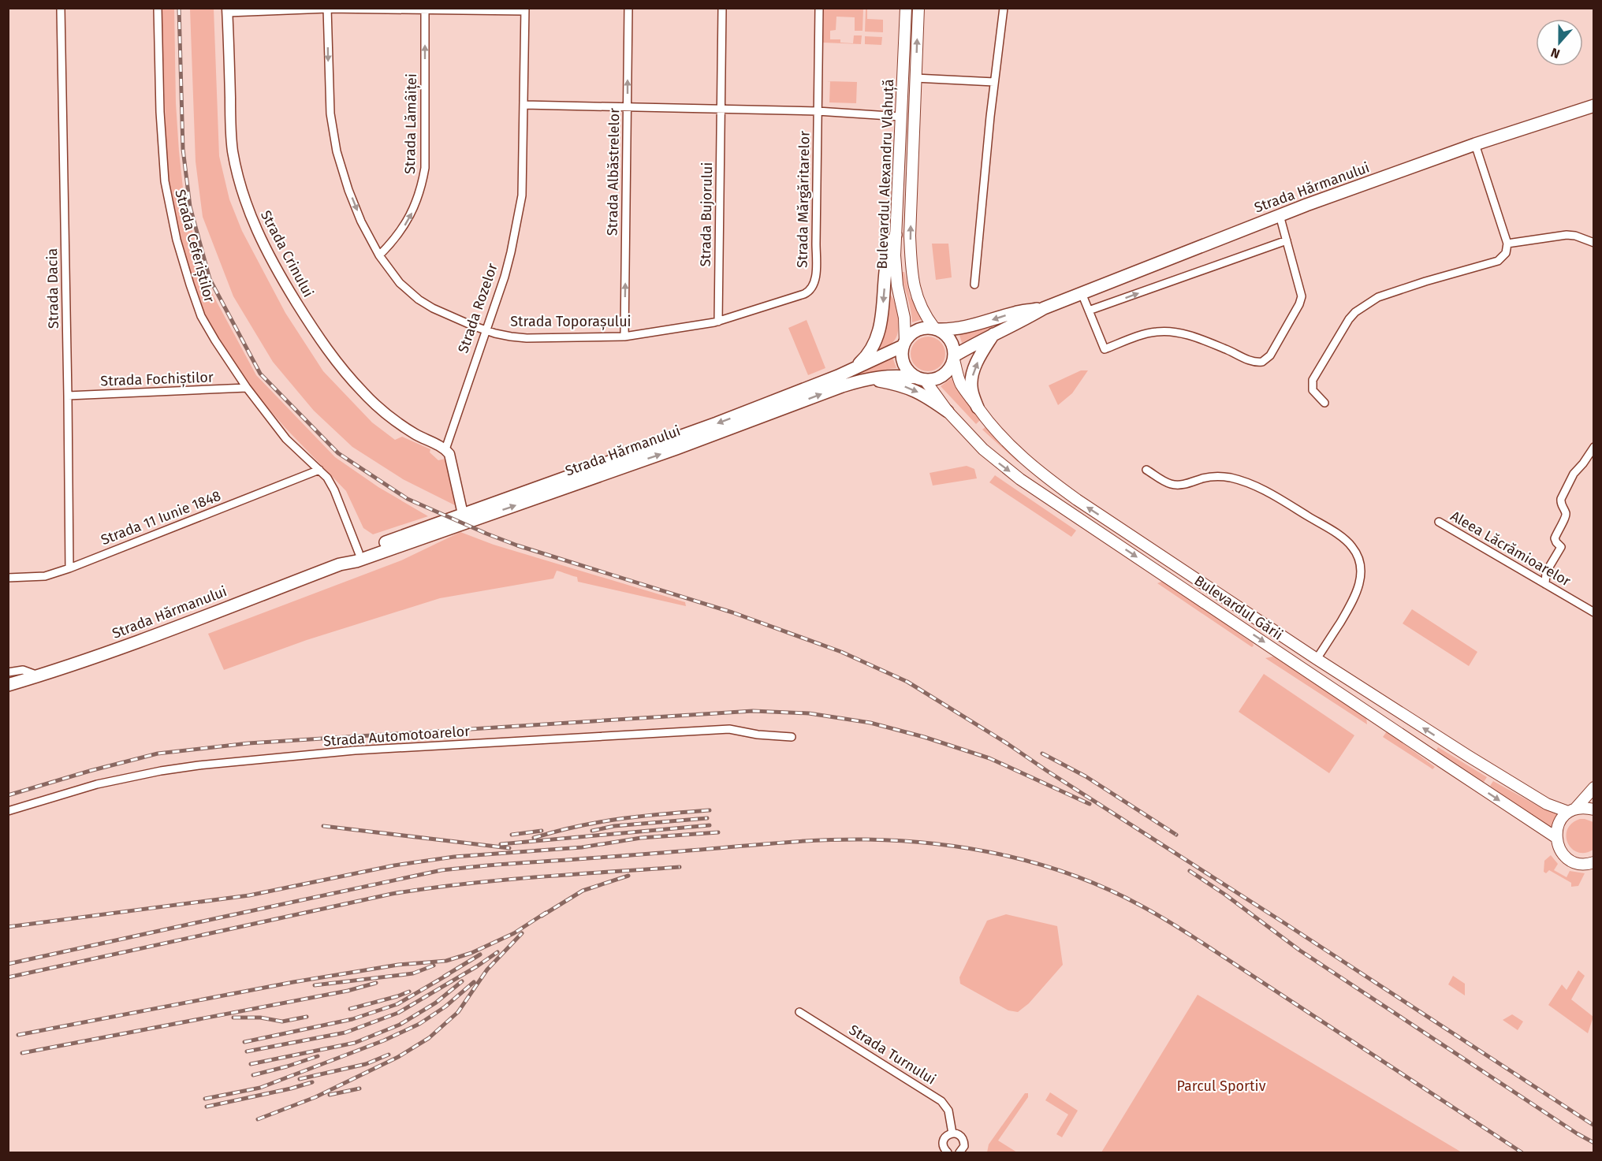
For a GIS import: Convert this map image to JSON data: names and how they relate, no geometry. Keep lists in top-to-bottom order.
{
  "streets": {
    "main road": ["Bulevardul Alexandru Vlahuță", "Strada Hărmanului", "Bulevardul Gării"],
    "street": [
      "Strada Lămâiței",
      "Strada Albăstrelelor",
      "Strada Mărgăritarelor",
      "Strada Bujorului",
      "Strada Ceferiștilor",
      "Strada Crinului",
      "Strada Dacia",
      "Strada Rozelor",
      "Strada Toporașului",
      "Strada Fochiștilor",
      "Strada 11 Iunie 1848",
      "Aleea Lăcrămioarelor",
      "Strada Automotoarelor",
      "Strada Turnului"
    ]
  },
  "crossings": [
    ["Strada Lămâiței", "Strada Toporașului"],
    ["Strada Albăstrelelor", "Strada Toporașului"],
    ["Bulevardul Alexandru Vlahuță", "Strada Hărmanului"],
    ["Bulevardul Alexandru Vlahuță", "Strada Mărgăritarelor"],
    ["Bulevardul Alexandru Vlahuță", "Bulevardul Gării"],
    ["Strada Hărmanului", "Strada Ceferiștilor"],
    ["Strada Hărmanului", "Bulevardul Gării"],
    ["Strada Mărgăritarelor", "Strada Bujorului"],
    ["Strada Mărgăritarelor", "Strada Toporașului"],
    ["Strada Bujorului", "Strada Toporașului"],
    ["Strada Ceferiștilor", "Strada Fochiștilor"],
    ["Strada Ceferiștilor", "Strada 11 Iunie 1848"],
    ["Strada Crinului", "Strada Rozelor"],
    ["Strada Dacia", "Strada Fochiștilor"],
    ["Strada Dacia", "Strada 11 Iunie 1848"],
    ["Strada Rozelor", "Strada Toporașului"]
  ],
  "one_way": ["Strada Lămâiței", "Strada Albăstrelelor"],
  "parks": ["Parcul Sportiv"],
  "north": "bottom"
}
